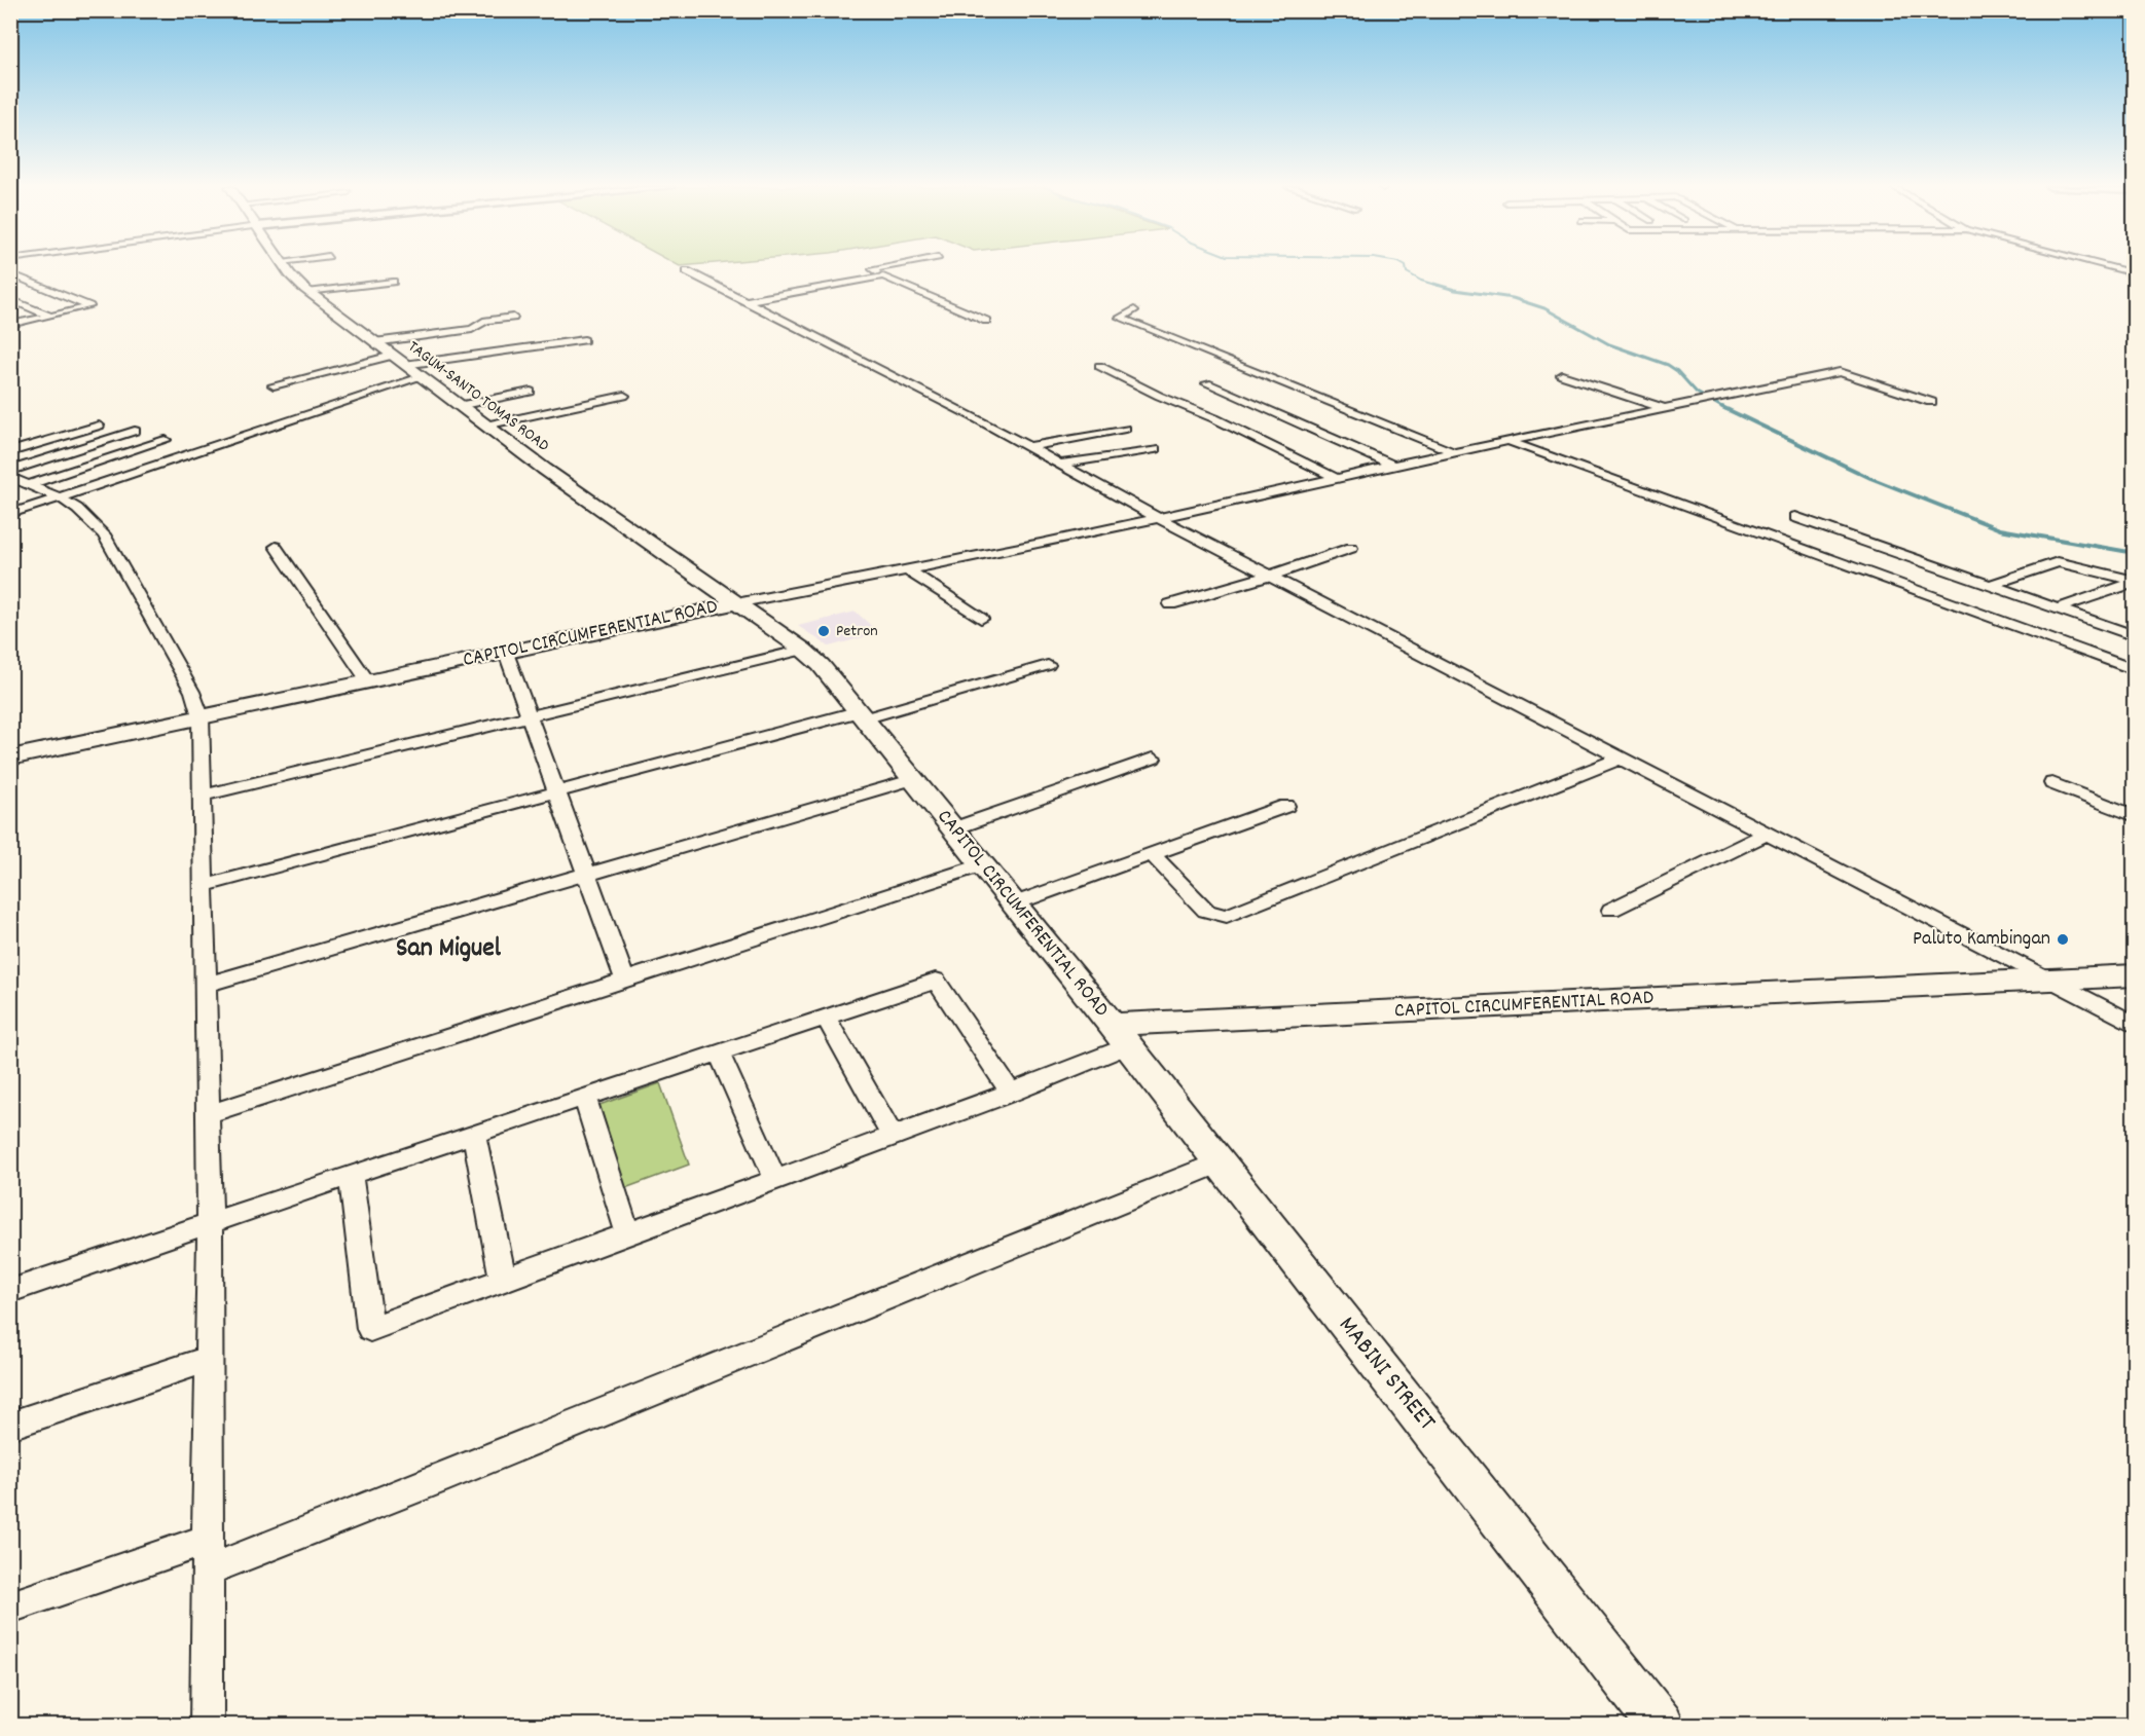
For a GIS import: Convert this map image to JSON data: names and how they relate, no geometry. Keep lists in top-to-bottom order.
{
  "streets": {
    "main road": ["TAGUM-SANTO TOMAS ROAD", "CAPITOL CIRCUMFERENTIAL ROAD", "MABINI STREET"]
  },
  "crossings": [
    ["TAGUM-SANTO TOMAS ROAD", "CAPITOL CIRCUMFERENTIAL ROAD"],
    ["CAPITOL CIRCUMFERENTIAL ROAD", "MABINI STREET"]
  ],
  "districts": ["San Miguel"],
  "places": ["Petron", "Paluto Kambingan"]
}
